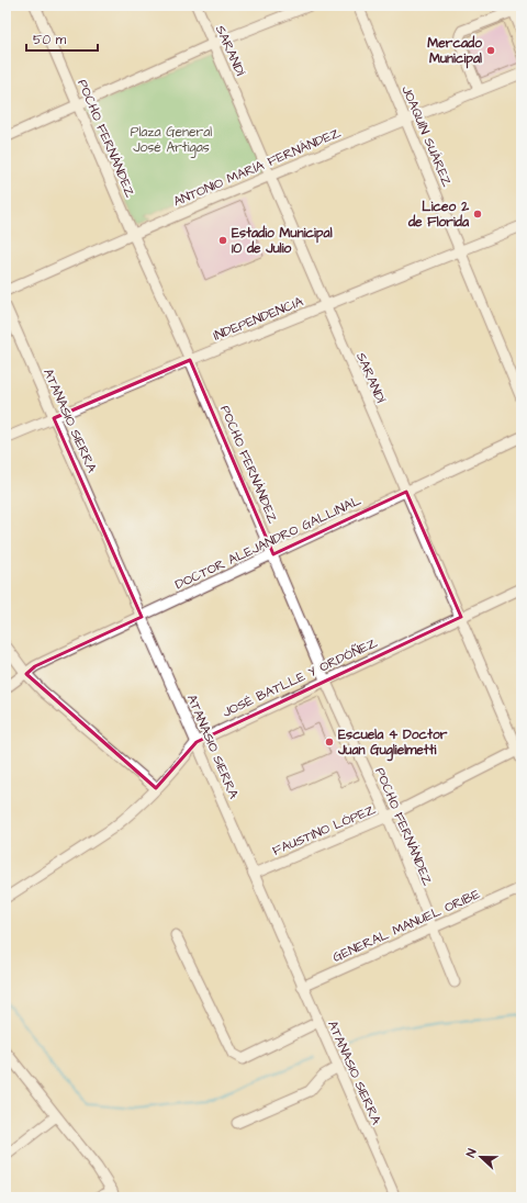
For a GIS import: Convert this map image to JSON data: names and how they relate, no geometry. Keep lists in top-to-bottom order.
{
  "streets": {
    "street": [
      "SARANDÍ",
      "JOAQUÍN SUÁREZ",
      "POCHO FERNÁNDEZ",
      "ANTONIO MARÍA FERNÁNDEZ",
      "INDEPENDENCIA",
      "ATANASIO SIERRA",
      "DOCTOR ALEJANDRO GALLINAL",
      "JOSÉ BATLLE Y ORDÓÑEZ",
      "FAUSTINO LÓPEZ",
      "GENERAL MANUEL ORIBE"
    ]
  },
  "crossings": [
    ["SARANDÍ", "ANTONIO MARÍA FERNÁNDEZ"],
    ["SARANDÍ", "INDEPENDENCIA"],
    ["SARANDÍ", "DOCTOR ALEJANDRO GALLINAL"],
    ["SARANDÍ", "JOSÉ BATLLE Y ORDÓÑEZ"],
    ["SARANDÍ", "FAUSTINO LÓPEZ"],
    ["JOAQUÍN SUÁREZ", "ANTONIO MARÍA FERNÁNDEZ"],
    ["JOAQUÍN SUÁREZ", "INDEPENDENCIA"],
    ["POCHO FERNÁNDEZ", "ANTONIO MARÍA FERNÁNDEZ"],
    ["POCHO FERNÁNDEZ", "INDEPENDENCIA"],
    ["POCHO FERNÁNDEZ", "DOCTOR ALEJANDRO GALLINAL"],
    ["POCHO FERNÁNDEZ", "JOSÉ BATLLE Y ORDÓÑEZ"],
    ["POCHO FERNÁNDEZ", "FAUSTINO LÓPEZ"],
    ["POCHO FERNÁNDEZ", "GENERAL MANUEL ORIBE"],
    ["INDEPENDENCIA", "ATANASIO SIERRA"],
    ["ATANASIO SIERRA", "DOCTOR ALEJANDRO GALLINAL"],
    ["ATANASIO SIERRA", "JOSÉ BATLLE Y ORDÓÑEZ"],
    ["ATANASIO SIERRA", "FAUSTINO LÓPEZ"],
    ["ATANASIO SIERRA", "GENERAL MANUEL ORIBE"]
  ],
  "parks": ["Plaza General José Artigas"],
  "places": [
    "Mercado Municipal",
    "Liceo 2 de Florida",
    "Estadio Municipal 10 de Julio",
    "Escuela 4 Doctor Juan Guglielmetti"
  ],
  "scale_bar": "50 m",
  "north": "left"
}
